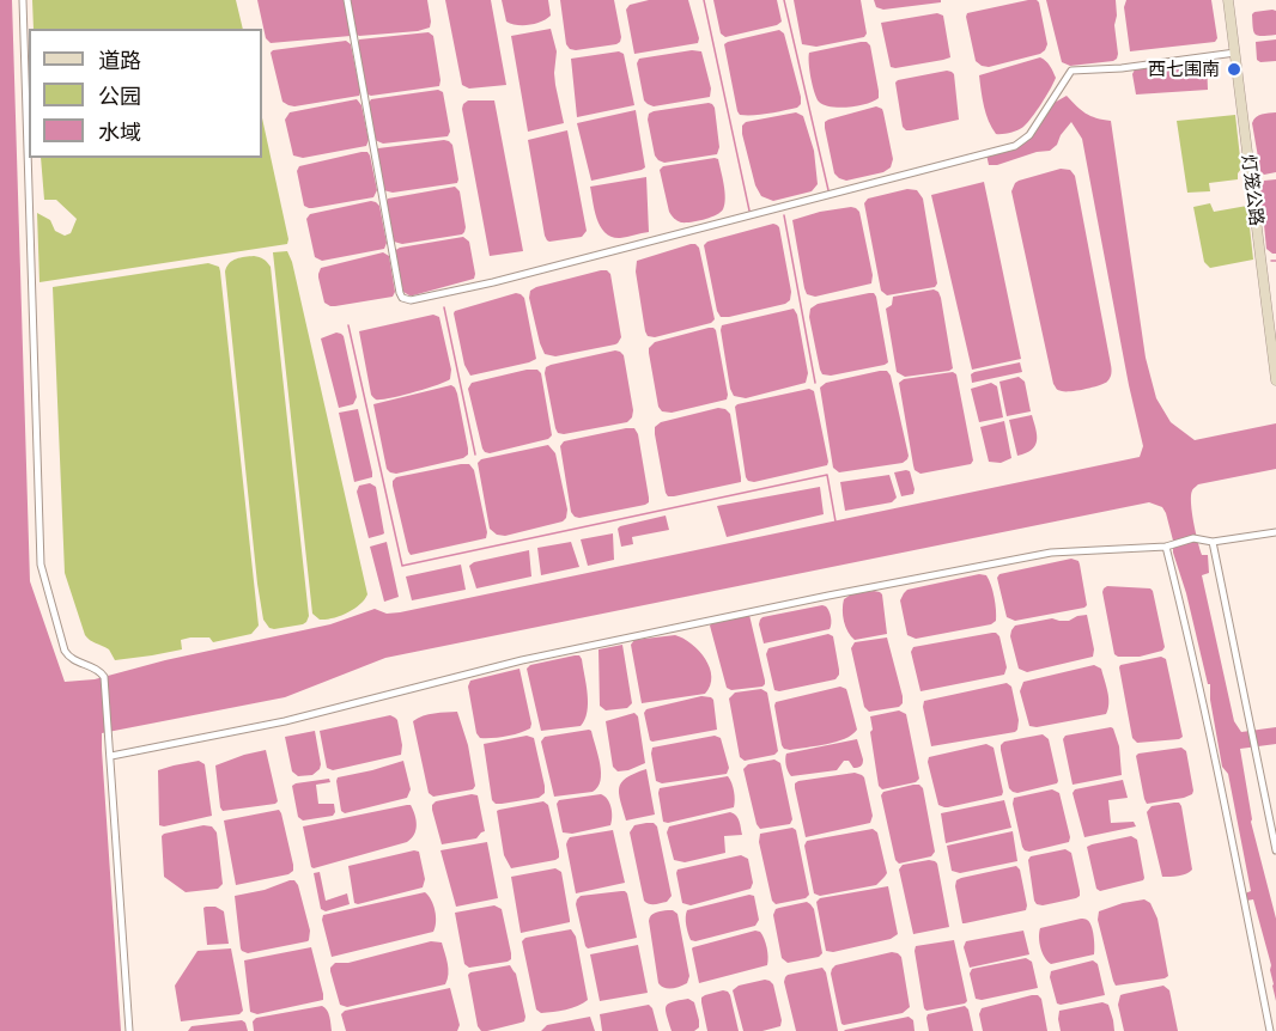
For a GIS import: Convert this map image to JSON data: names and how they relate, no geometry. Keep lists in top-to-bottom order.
{
  "streets": {
    "street": ["灯笼公路"]
  },
  "places": ["西七围南"],
  "legend": ["道路", "公园", "水域"]
}
